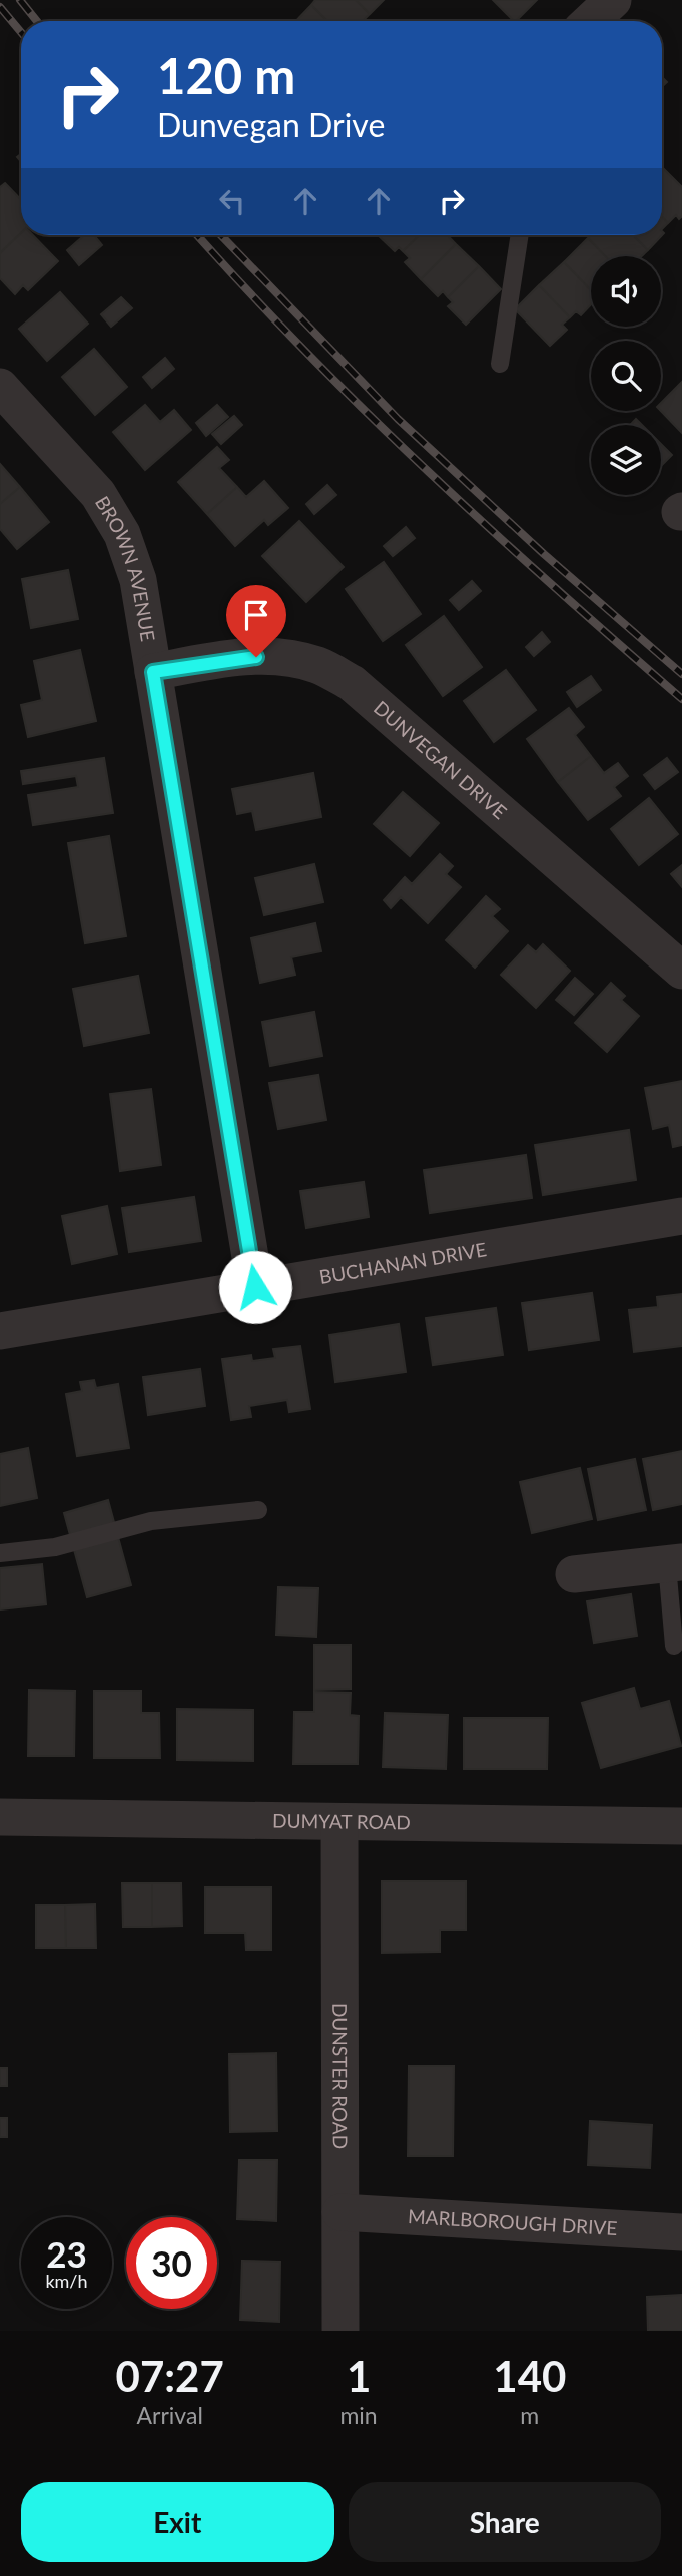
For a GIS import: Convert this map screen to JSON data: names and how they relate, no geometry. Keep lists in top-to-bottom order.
{
  "streets": {
    "street": [
      "BROWN AVENUE",
      "DUNVEGAN DRIVE",
      "BUCHANAN DRIVE",
      "DUMYAT ROAD",
      "DUNSTER ROAD",
      "MARLBOROUGH DRIVE"
    ]
  },
  "crossings": [
    ["BROWN AVENUE", "DUNVEGAN DRIVE"],
    ["BROWN AVENUE", "BUCHANAN DRIVE"],
    ["DUMYAT ROAD", "DUNSTER ROAD"],
    ["DUNSTER ROAD", "MARLBOROUGH DRIVE"]
  ],
  "page": {
    "turn": ["120 m", "Dunvegan Drive"],
    "speed": "23 km/h",
    "limit": "30",
    "eta": [
      "07:27",
      "Arrival",
      "1",
      "min",
      "140",
      "m"
    ],
    "buttons": ["Exit", "Share"]
  }
}
